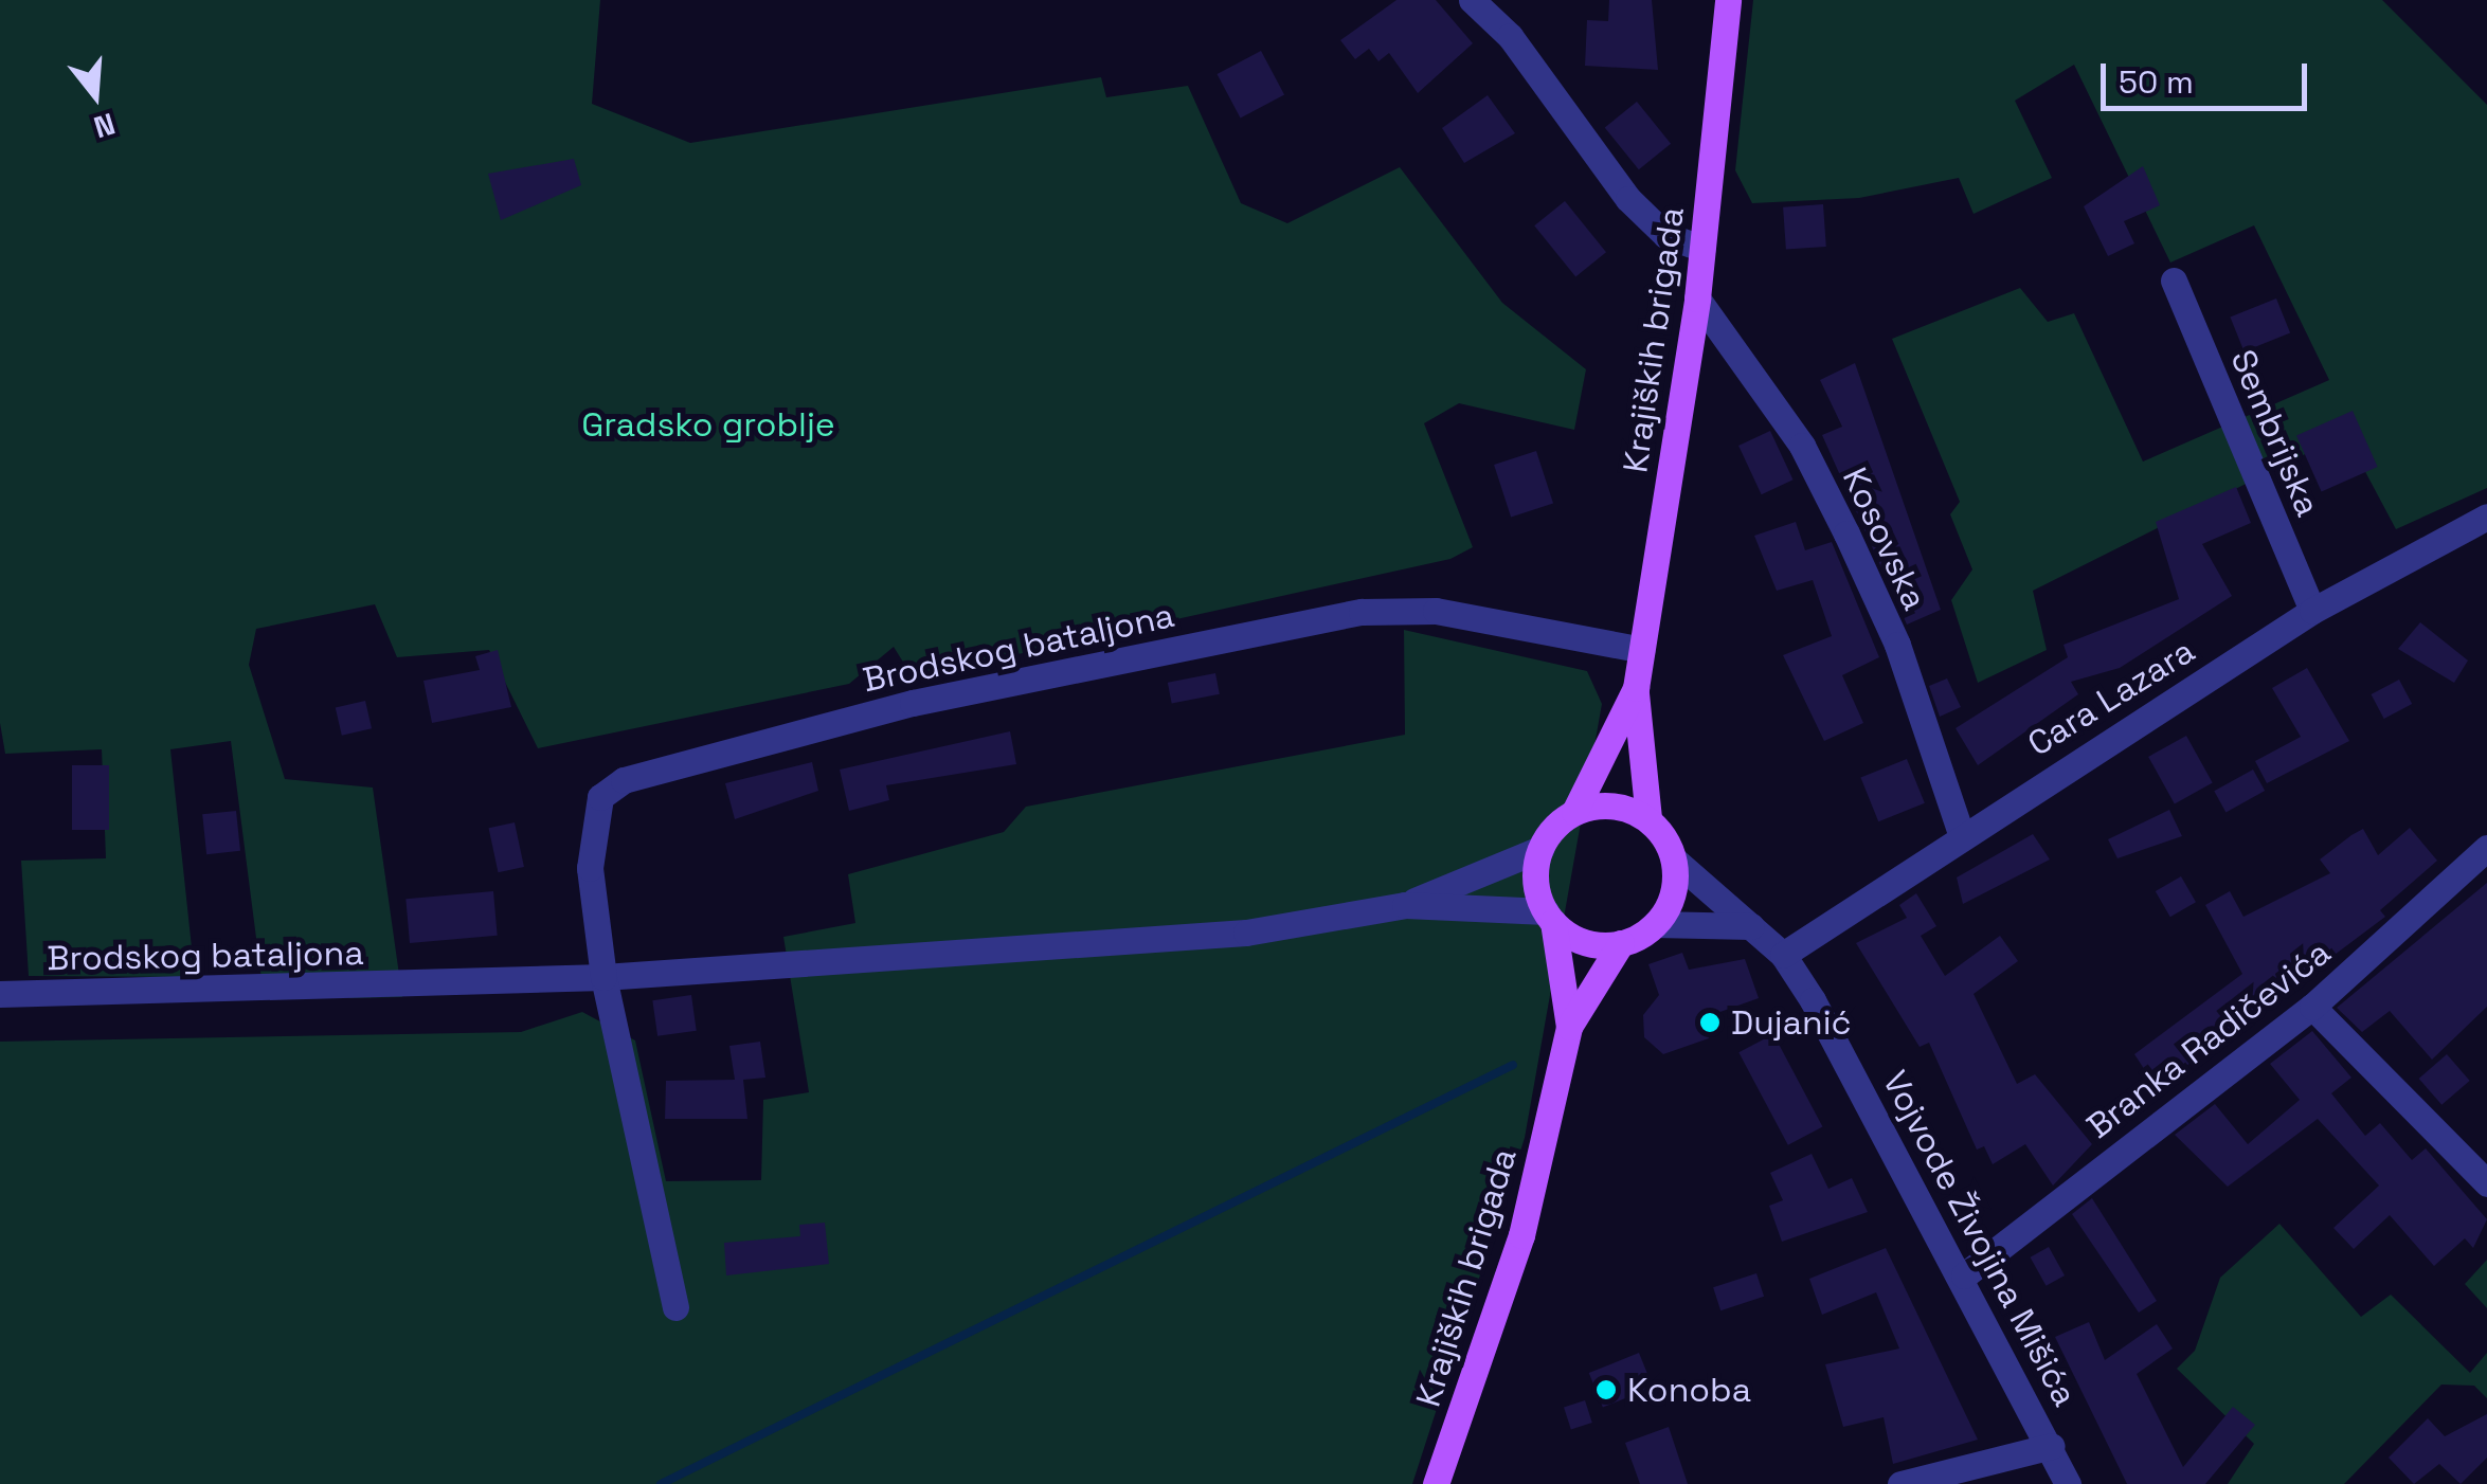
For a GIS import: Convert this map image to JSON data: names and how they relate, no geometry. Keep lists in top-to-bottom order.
{
  "streets": {
    "main road": ["Krajiških brigada"],
    "street": [
      "Sembrijska",
      "Kosovska",
      "Brodskog bataljona",
      "Cara Lazara",
      "Branka Radičevića",
      "Vojvode Živojina Mišića"
    ]
  },
  "crossings": [
    ["Krajiških brigada", "Kosovska"],
    ["Krajiških brigada", "Brodskog bataljona"],
    ["Krajiških brigada", "Vojvode Živojina Mišića"],
    ["Sembrijska", "Cara Lazara"],
    ["Kosovska", "Cara Lazara"],
    ["Brodskog bataljona", "Vojvode Živojina Mišića"],
    ["Cara Lazara", "Vojvode Živojina Mišića"],
    ["Branka Radičevića", "Vojvode Živojina Mišića"]
  ],
  "parks": ["Gradsko groblje"],
  "places": ["Dujanić", "Konoba"],
  "scale_bar": "50 m",
  "north": "bottom"
}
